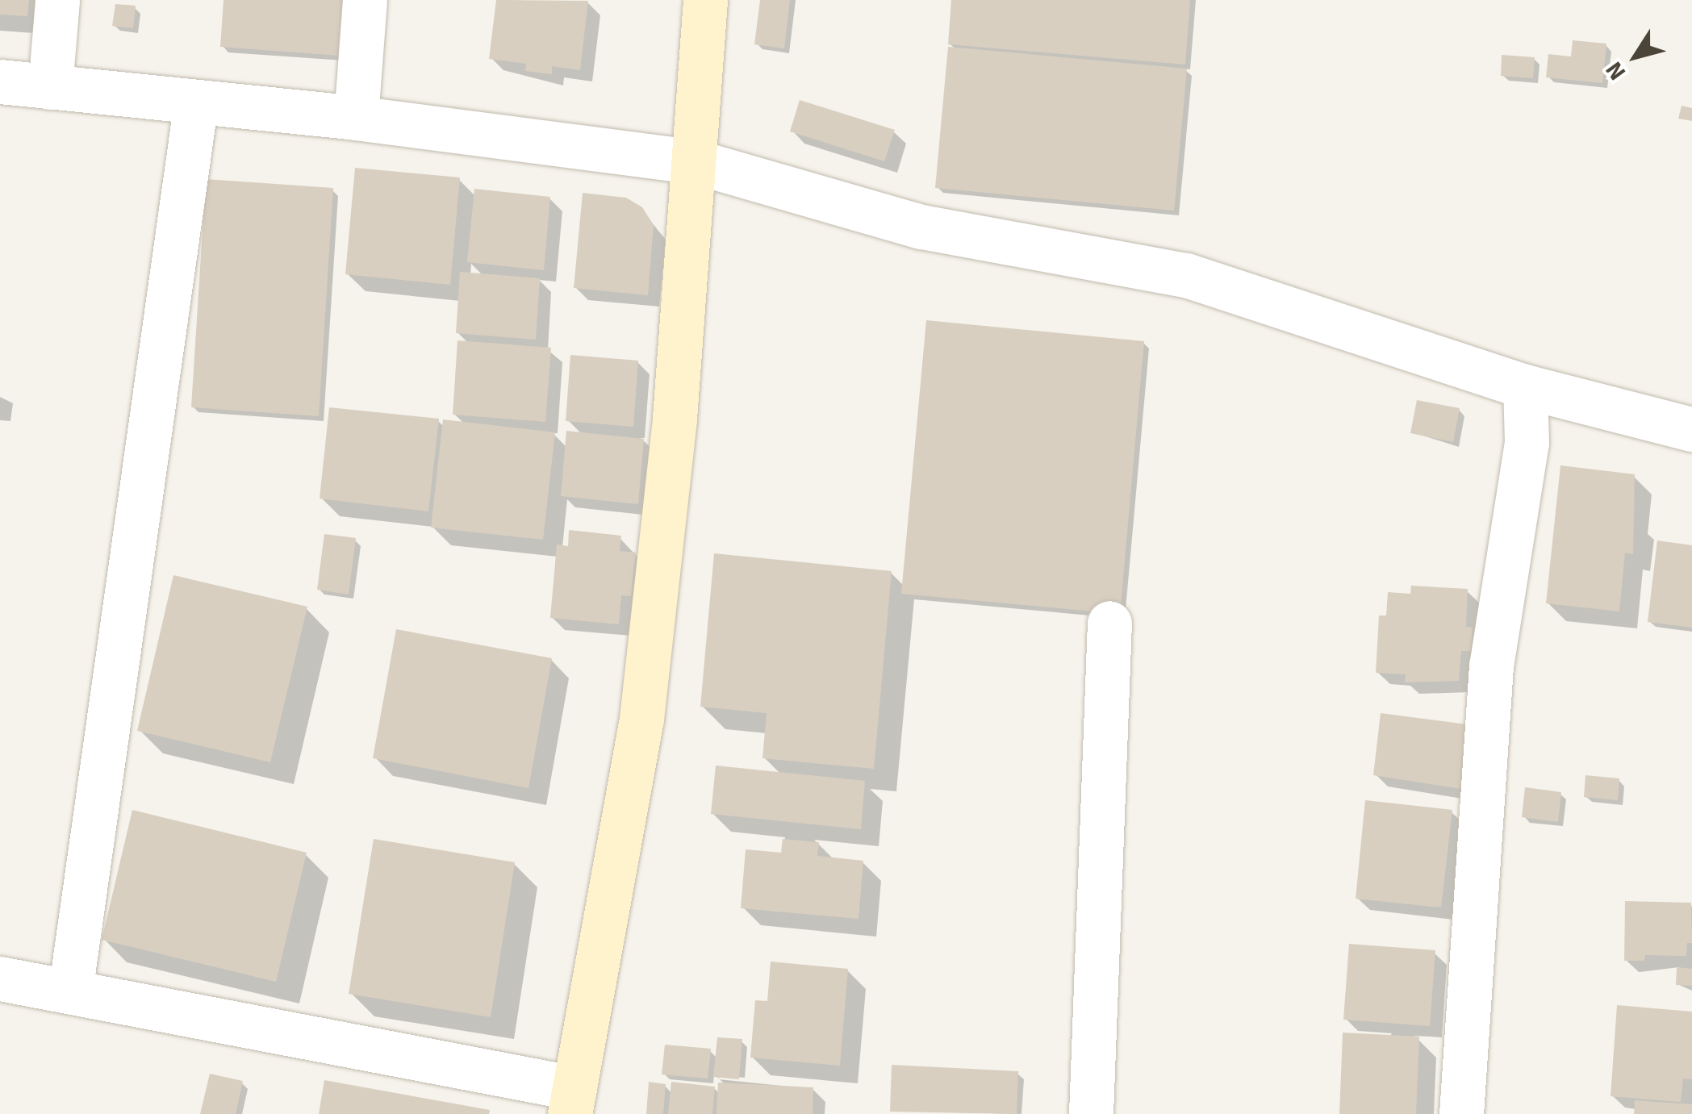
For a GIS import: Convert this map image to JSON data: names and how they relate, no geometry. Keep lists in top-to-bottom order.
{
  "north": "bottom left"
}
